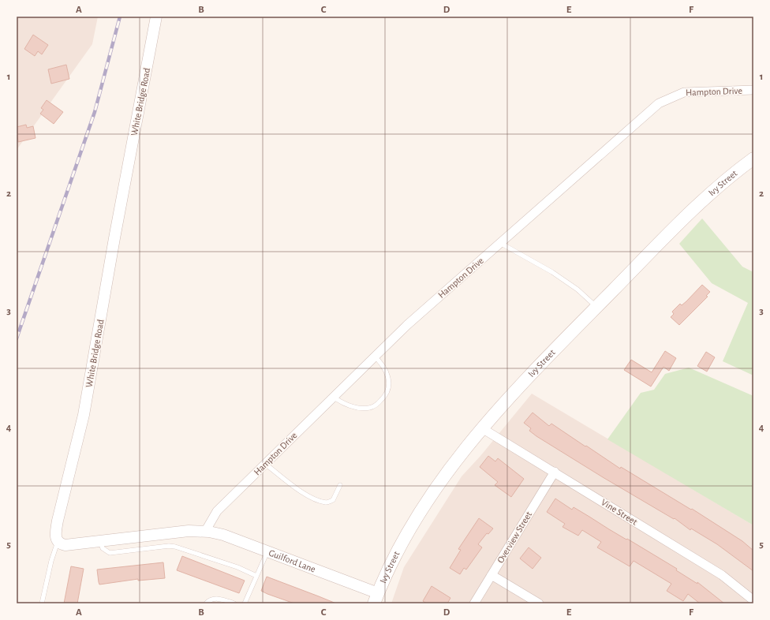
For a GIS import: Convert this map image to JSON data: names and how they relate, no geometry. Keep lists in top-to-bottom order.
{
  "streets": {
    "main road": ["Ivy Street"],
    "street": [
      "Hampton Drive",
      "White Bridge Road",
      "Vine Street",
      "Overview Street",
      "Guilford Lane"
    ]
  },
  "crossings": [
    ["Hampton Drive", "Guilford Lane"],
    ["Ivy Street", "Vine Street"],
    ["Ivy Street", "Guilford Lane"],
    ["Vine Street", "Overview Street"]
  ],
  "grid": {
    "columns": [
      "A",
      "B",
      "C",
      "D",
      "E",
      "F"
    ],
    "rows": [
      "1",
      "2",
      "3",
      "4",
      "5"
    ]
  }
}
